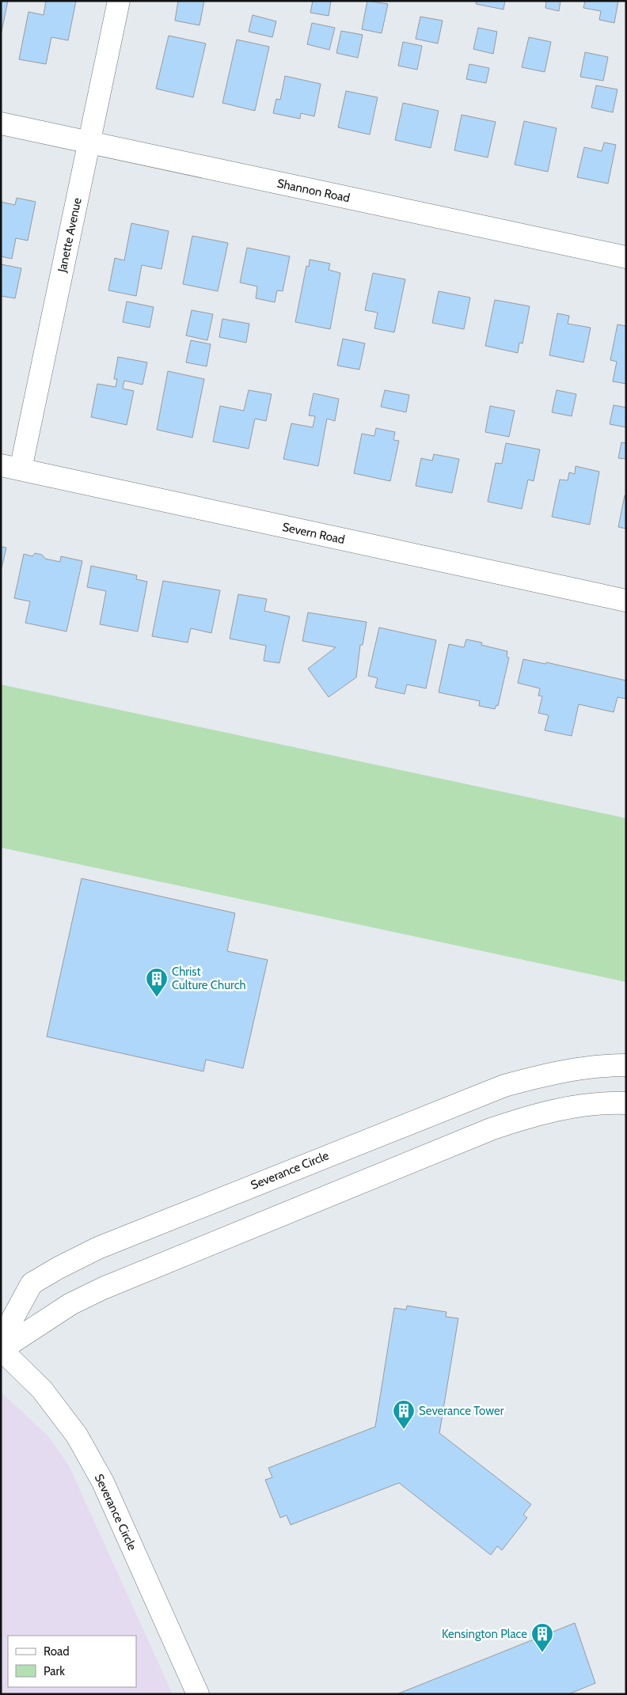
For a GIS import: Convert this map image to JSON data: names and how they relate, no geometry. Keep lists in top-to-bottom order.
{
  "streets": {
    "street": [
      "Shannon Road",
      "Janette Avenue",
      "Severn Road",
      "Severance Circle"
    ]
  },
  "crossings": [
    ["Shannon Road", "Janette Avenue"],
    ["Janette Avenue", "Severn Road"]
  ],
  "places": {
    "building": ["Christ Culture Church", "Severance Tower", "Kensington Place"]
  },
  "legend": ["Road", "Park"]
}
